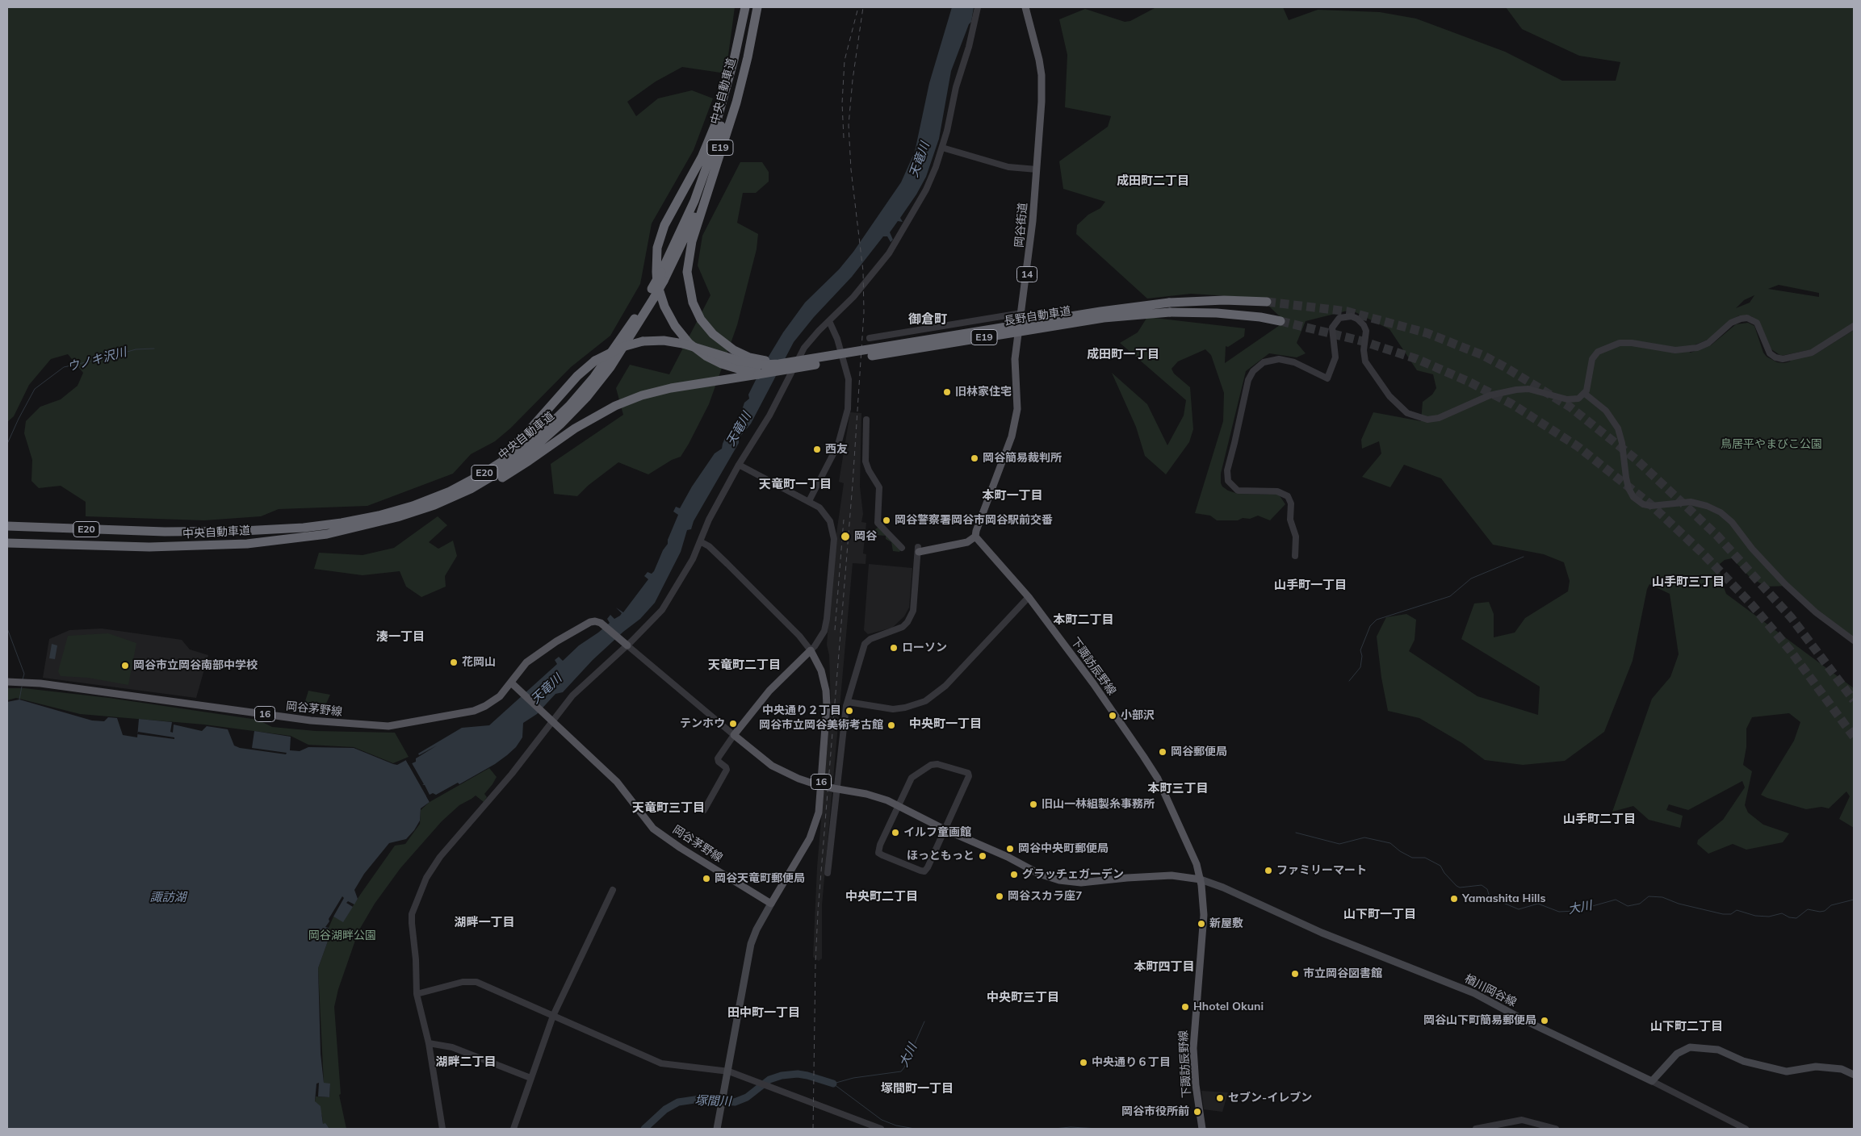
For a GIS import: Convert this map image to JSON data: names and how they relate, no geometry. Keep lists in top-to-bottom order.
{
  "streets": {
    "highway": [
      "中央自動車道",
      "E19",
      "長野自動車道",
      "E20"
    ],
    "main road": [
      "岡谷街道",
      "14",
      "下諏訪辰野線",
      "岡谷茅野線",
      "16",
      "楢川岡谷線"
    ]
  },
  "crossings": [
    ["岡谷街道", "下諏訪辰野線"],
    ["下諏訪辰野線", "16"],
    ["下諏訪辰野線", "楢川岡谷線"],
    ["岡谷茅野線", "16"],
    ["16", "楢川岡谷線"]
  ],
  "districts": [
    "成田町二丁目",
    "御倉町",
    "成田町一丁目",
    "天竜町一丁目",
    "本町一丁目",
    "山手町三丁目",
    "山手町一丁目",
    "本町二丁目",
    "湊一丁目",
    "天竜町二丁目",
    "中央町一丁目",
    "本町三丁目",
    "天竜町三丁目",
    "山手町二丁目",
    "中央町二丁目",
    "山下町一丁目",
    "湖畔一丁目",
    "本町四丁目",
    "中央町三丁目",
    "田中町一丁目",
    "山下町二丁目",
    "湖畔二丁目",
    "塚間町一丁目"
  ],
  "water": [
    "天竜川",
    "ウノキ沢川",
    "諏訪湖",
    "大川",
    "塚間川"
  ],
  "parks": ["鳥居平やまびこ公園", "岡谷湖畔公園"],
  "places": [
    "旧林家住宅",
    "西友",
    "岡谷簡易裁判所",
    "岡谷警察署岡谷市岡谷駅前交番",
    "岡谷",
    "ローソン",
    "花岡山",
    "岡谷市立岡谷南部中学校",
    "中央通り２丁目",
    "小部沢",
    "テンホウ",
    "岡谷市立岡谷美術考古館",
    "岡谷郵便局",
    "旧山一林組製糸事務所",
    "イルフ童画館",
    "岡谷中央町郵便局",
    "ほっともっと",
    "ファミリーマート",
    "グラッチェガーデン",
    "岡谷天竜町郵便局",
    "岡谷スカラ座7",
    "Yamashita Hills",
    "新屋敷",
    "市立岡谷図書館",
    "Hhotel Okuni",
    "岡谷山下町簡易郵便局",
    "中央通り６丁目",
    "セブン-イレブン",
    "岡谷市役所前"
  ]
}
